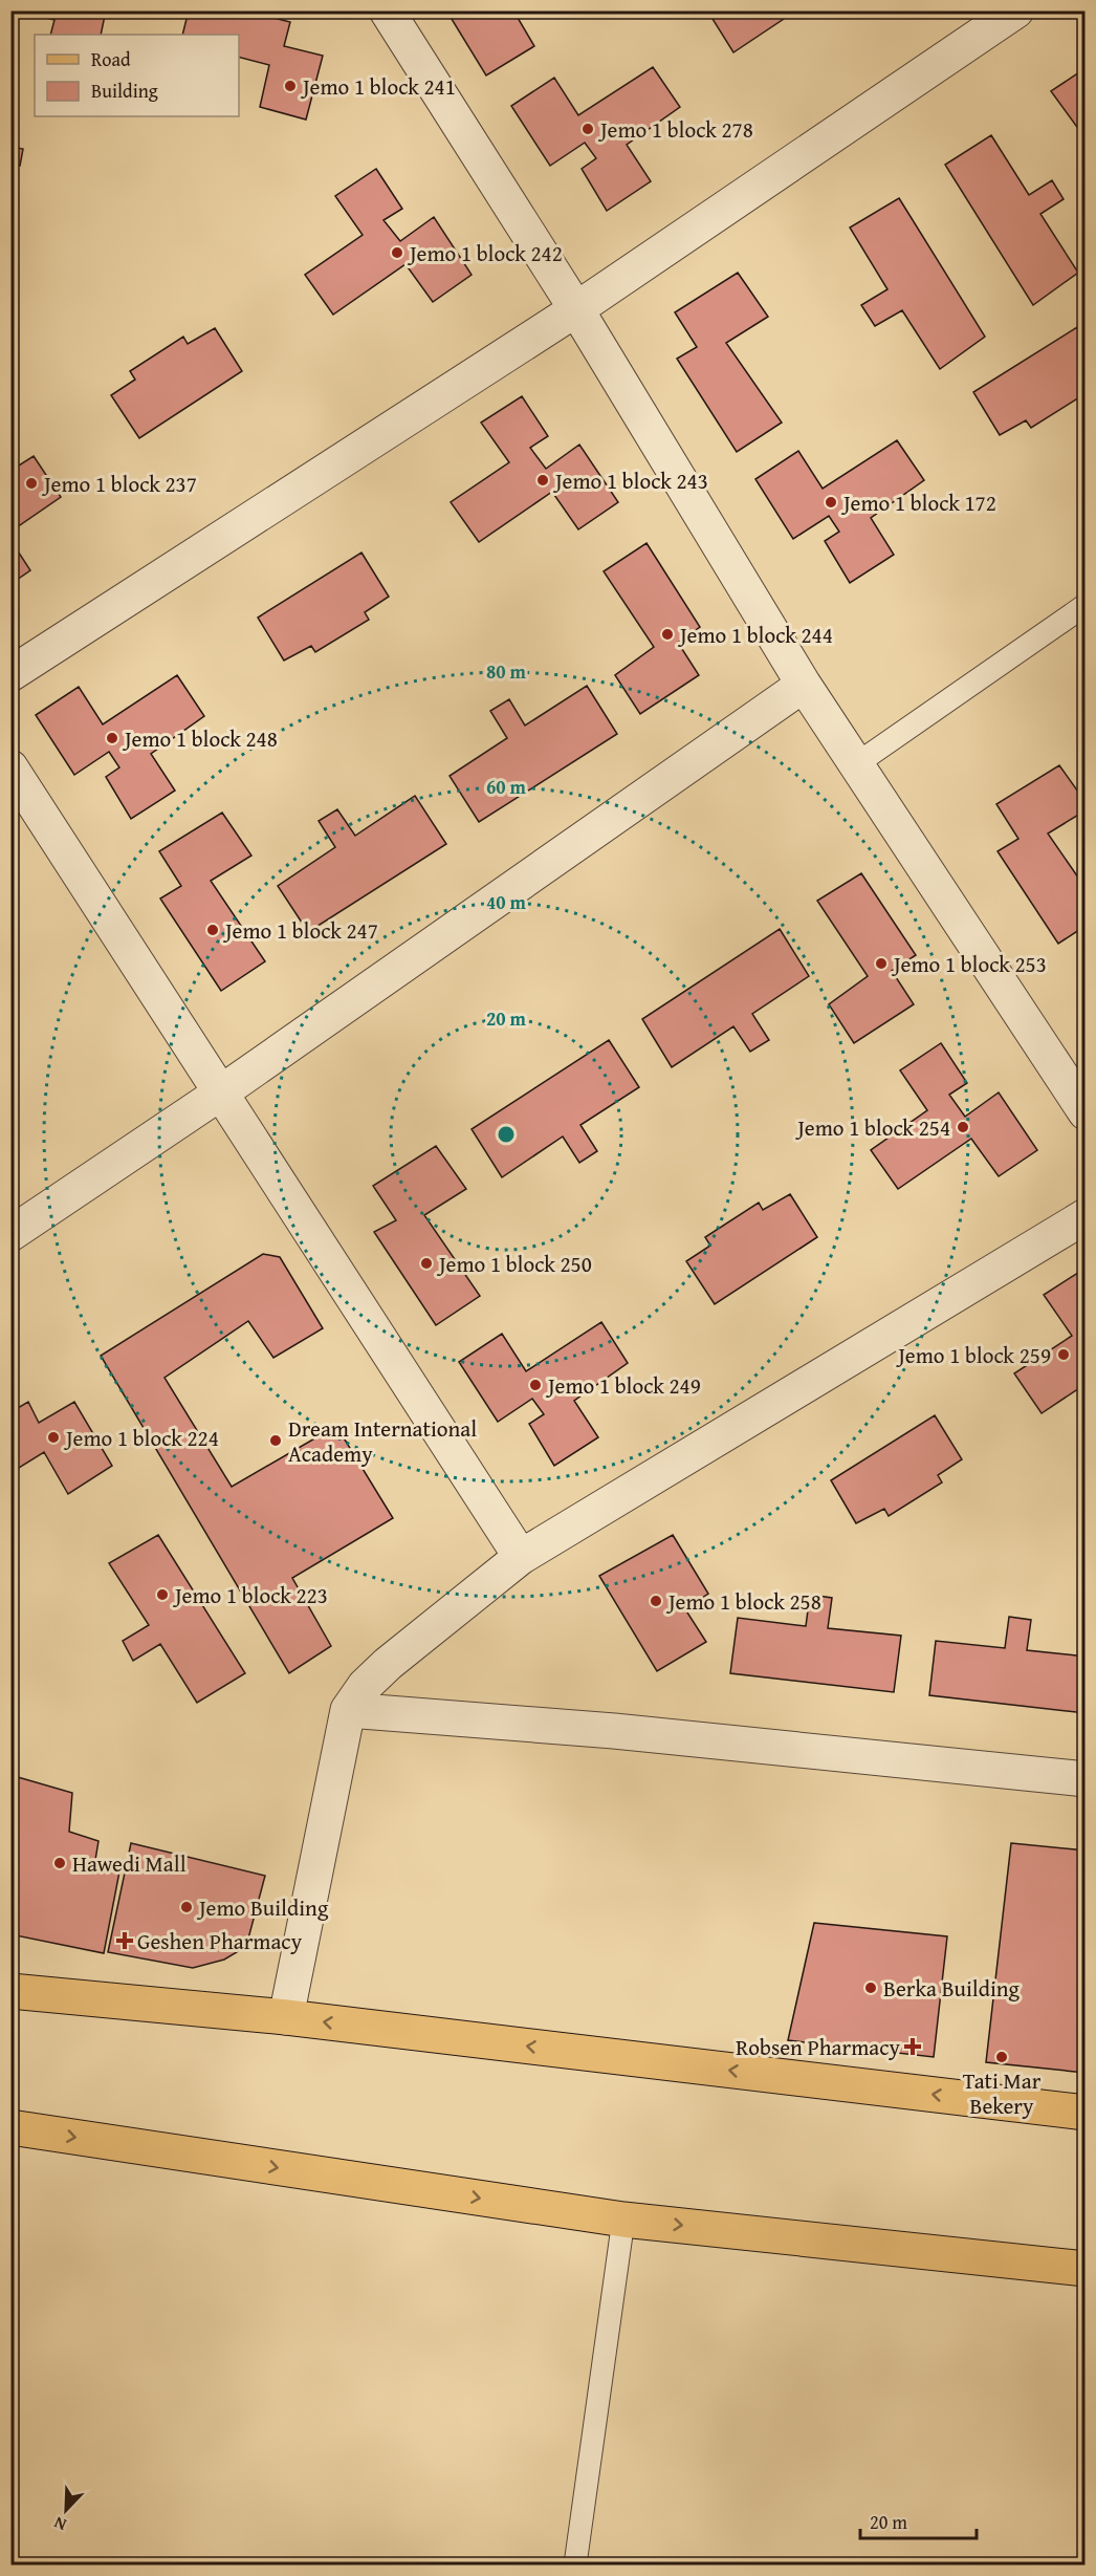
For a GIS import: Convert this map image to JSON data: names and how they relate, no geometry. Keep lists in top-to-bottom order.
{
  "places": {
    "other": [
      "Jemo 1 block 241",
      "Jemo 1 block 278",
      "Jemo 1 block 242",
      "Jemo 1 block 243",
      "Jemo 1 block 237",
      "Jemo 1 block 172",
      "Jemo 1 block 244",
      "Jemo 1 block 248",
      "Jemo 1 block 247",
      "Jemo 1 block 253",
      "Jemo 1 block 254",
      "Jemo 1 block 250",
      "Jemo 1 block 259",
      "Jemo 1 block 249",
      "Jemo 1 block 224",
      "Dream International Academy",
      "Jemo 1 block 223",
      "Jemo 1 block 258",
      "Hawedi Mall",
      "Jemo Building",
      "Berka Building",
      "Tati Mar Bekery"
    ],
    "health": ["Geshen Pharmacy", "Robsen Pharmacy"]
  },
  "legend": ["Road", "Building"],
  "scale_bar": "20 m",
  "north": "bottom left",
  "rings": [
    "80 m",
    "60 m",
    "40 m",
    "20 m"
  ]
}
